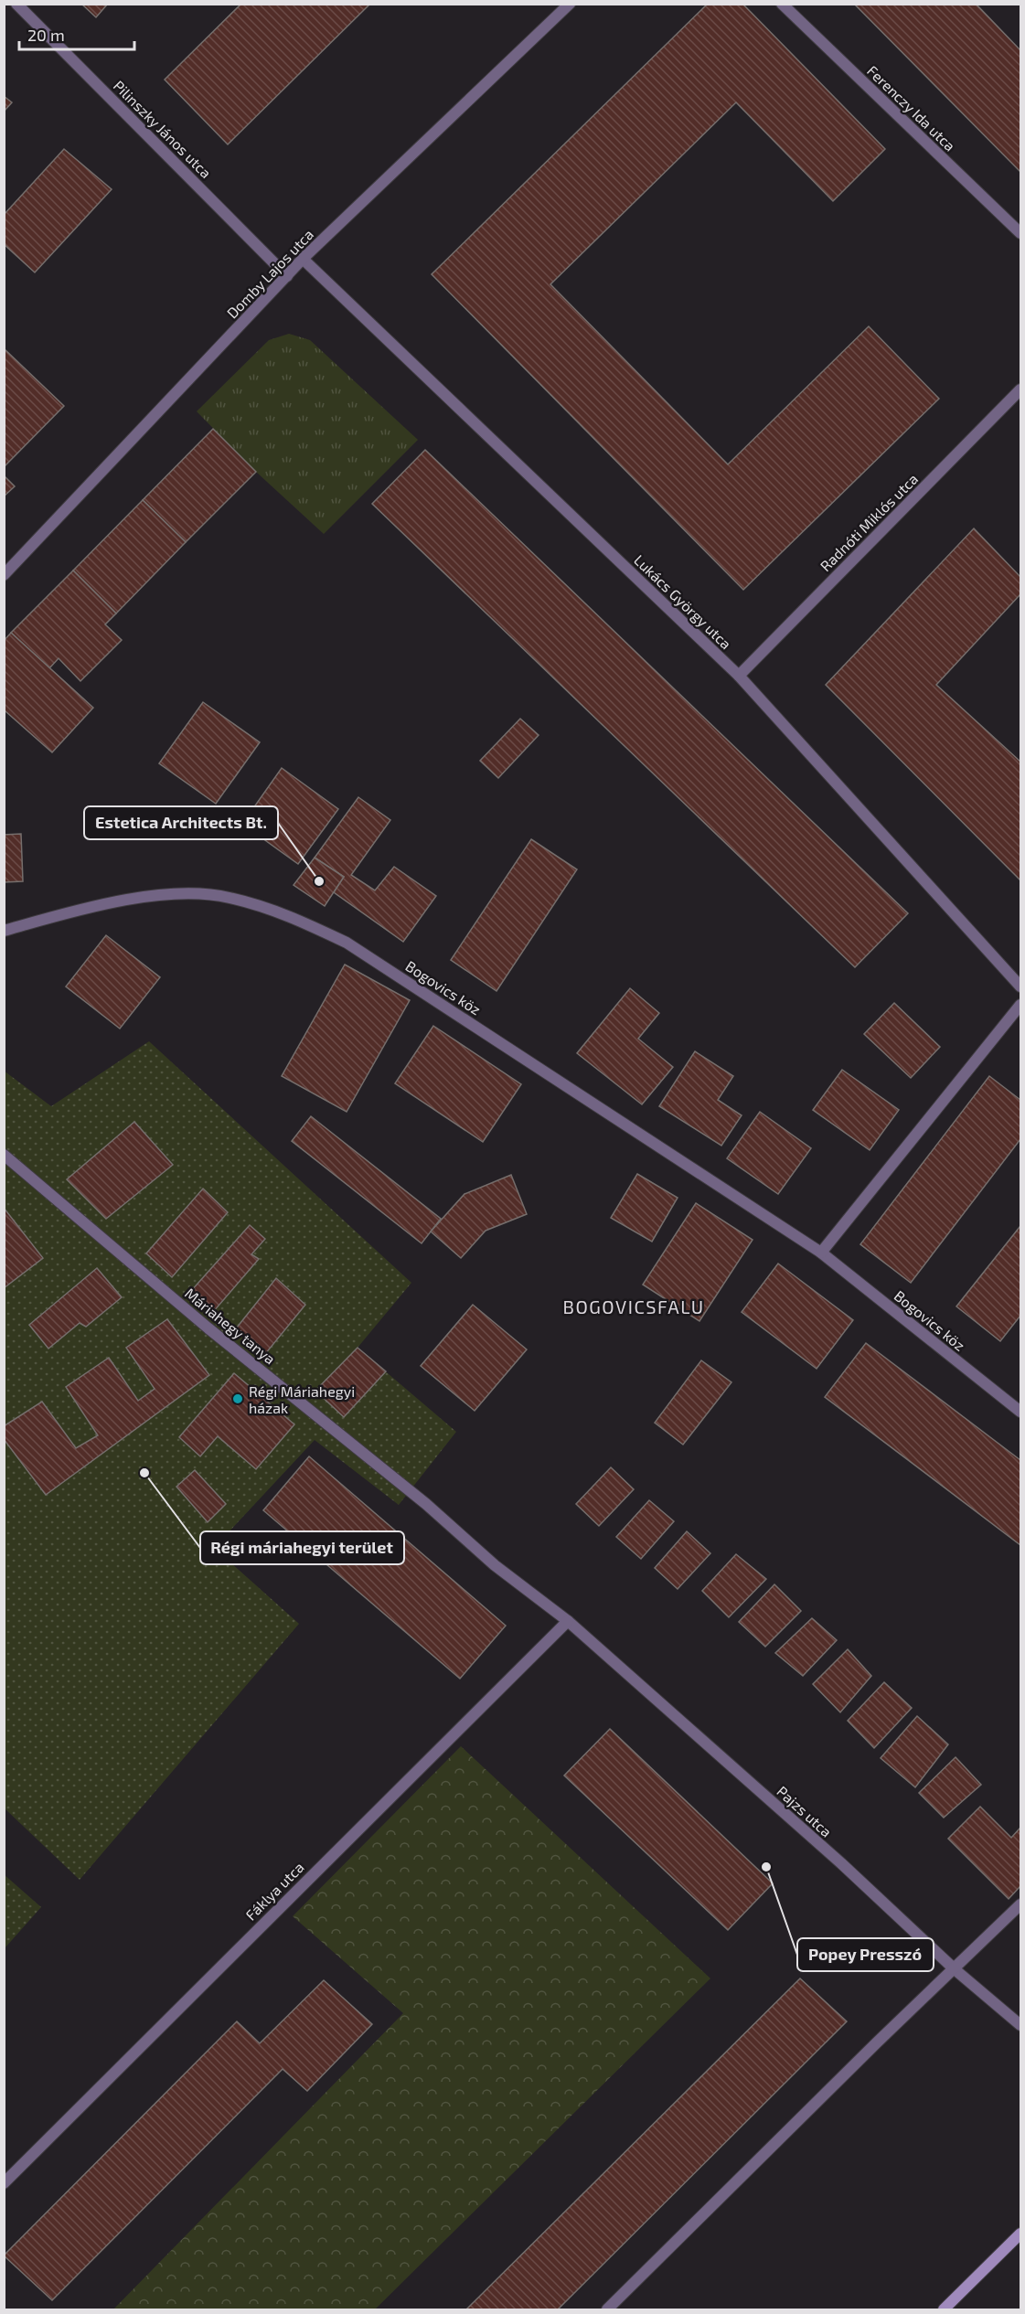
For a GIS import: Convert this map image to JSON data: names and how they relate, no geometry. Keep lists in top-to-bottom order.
{
  "streets": {
    "street": [
      "Ferenczy Ida utca",
      "Pilinszky János utca",
      "Domby Lajos utca",
      "Radnóti Miklós utca",
      "Lukács György utca",
      "Bogovics köz",
      "Máriahegy tanya",
      "Pajzs utca",
      "Fáklya utca"
    ]
  },
  "crossings": [
    ["Pilinszky János utca", "Domby Lajos utca"],
    ["Domby Lajos utca", "Lukács György utca"],
    ["Radnóti Miklós utca", "Lukács György utca"],
    ["Máriahegy tanya", "Pajzs utca"],
    ["Máriahegy tanya", "Fáklya utca"],
    ["Pajzs utca", "Fáklya utca"]
  ],
  "districts": ["BOGOVICSFALU"],
  "places": [
    "Estetica Architects Bt.",
    "Régi Máriahegyi házak",
    "Régi máriahegyi terület",
    "Popey Presszó"
  ],
  "scale_bar": "20 m"
}
